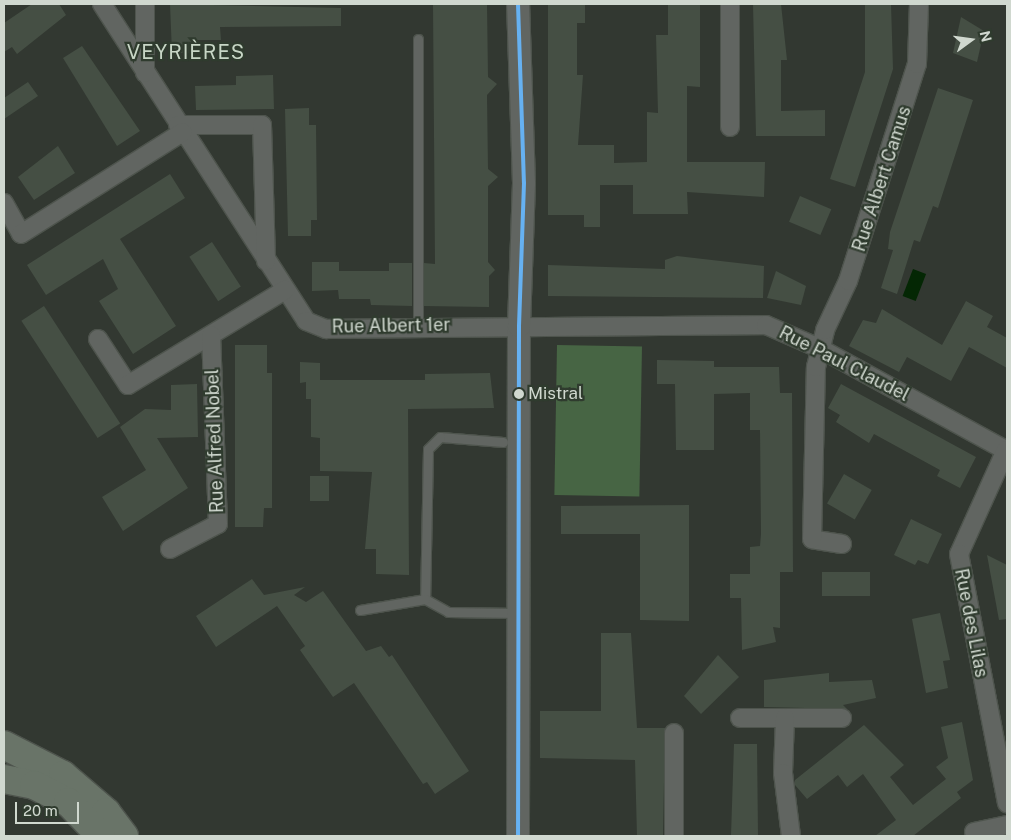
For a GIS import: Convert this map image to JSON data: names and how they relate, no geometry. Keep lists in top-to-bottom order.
{
  "streets": {
    "street": [
      "Rue Albert Camus",
      "Rue Albert 1er",
      "Rue Paul Claudel",
      "Rue Alfred Nobel",
      "Rue des Lilas"
    ]
  },
  "crossings": [
    ["Rue Albert Camus", "Rue Paul Claudel"],
    ["Rue Albert 1er", "Rue Paul Claudel"],
    ["Rue Albert 1er", "Rue Alfred Nobel"],
    ["Rue Paul Claudel", "Rue des Lilas"]
  ],
  "districts": ["VEYRIÈRES"],
  "places": ["Mistral"],
  "scale_bar": "20 m",
  "north": "right"
}
